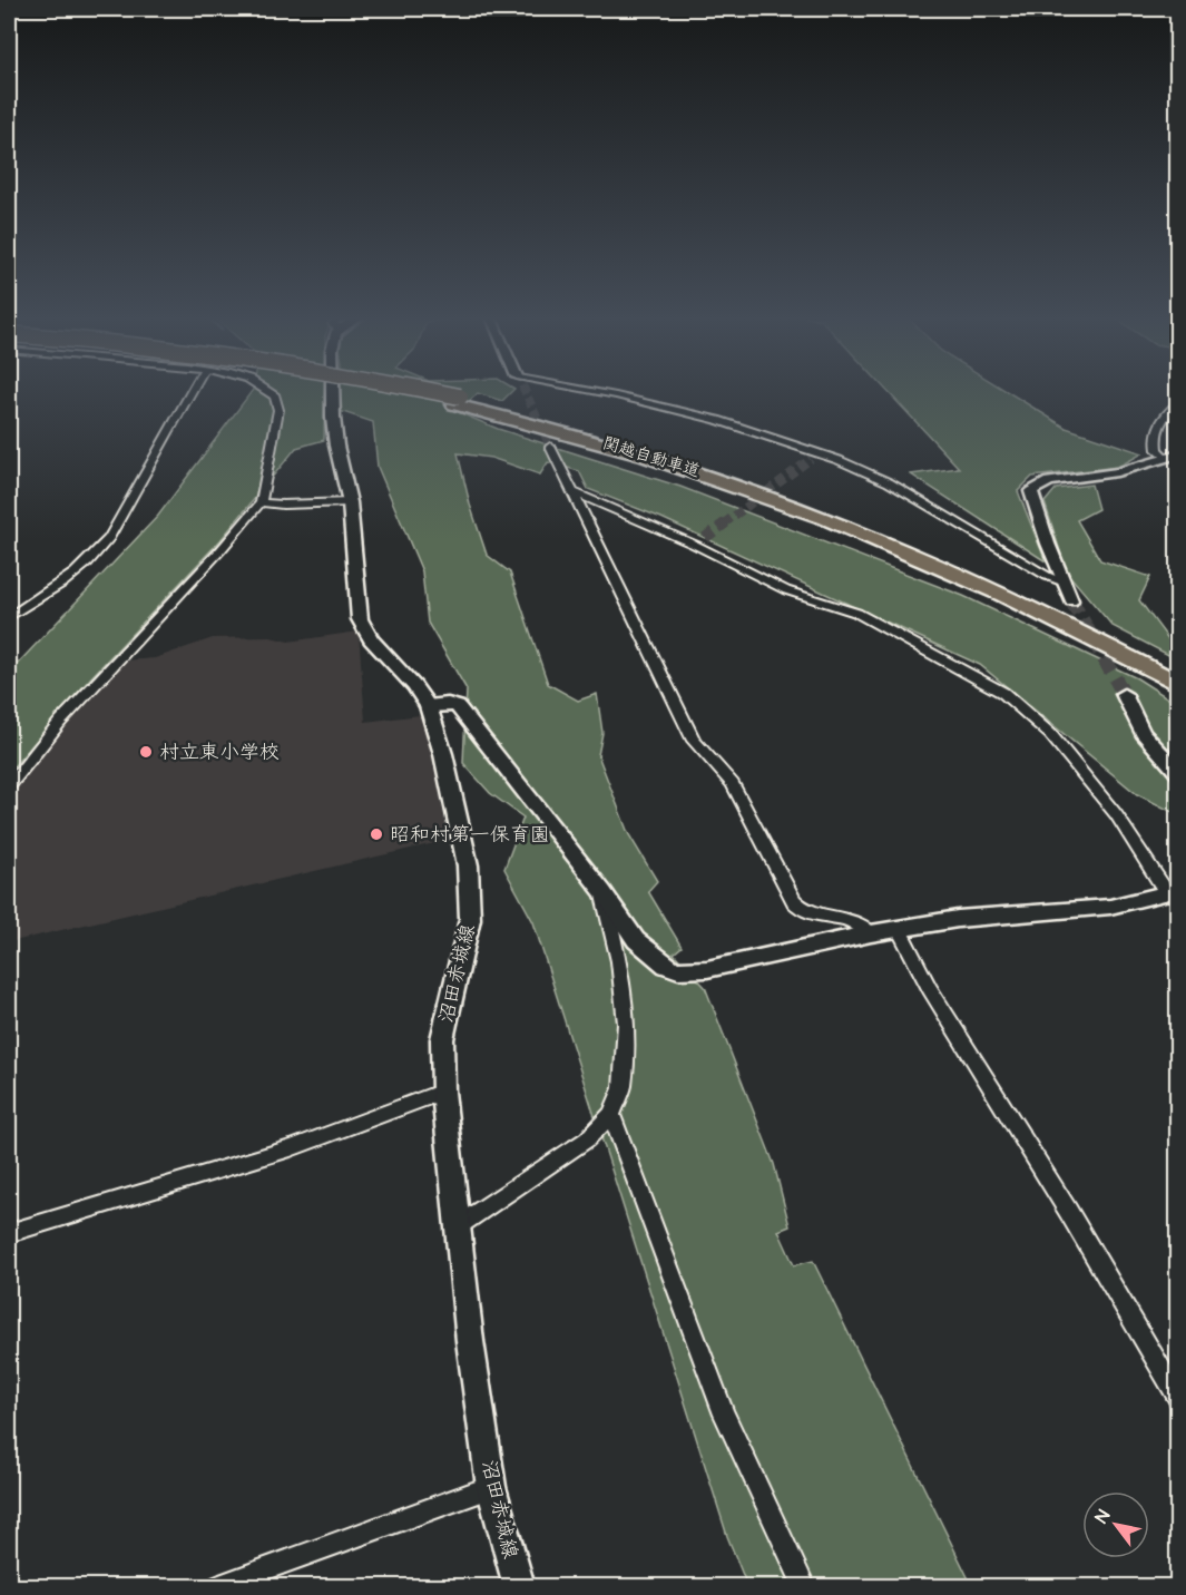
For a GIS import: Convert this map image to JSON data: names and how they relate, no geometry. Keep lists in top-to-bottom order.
{
  "streets": {
    "highway": ["関越自動車道"],
    "main road": ["沼田赤城線"]
  },
  "places": ["村立東小学校", "昭和村第一保育園"],
  "north": "top left"
}
